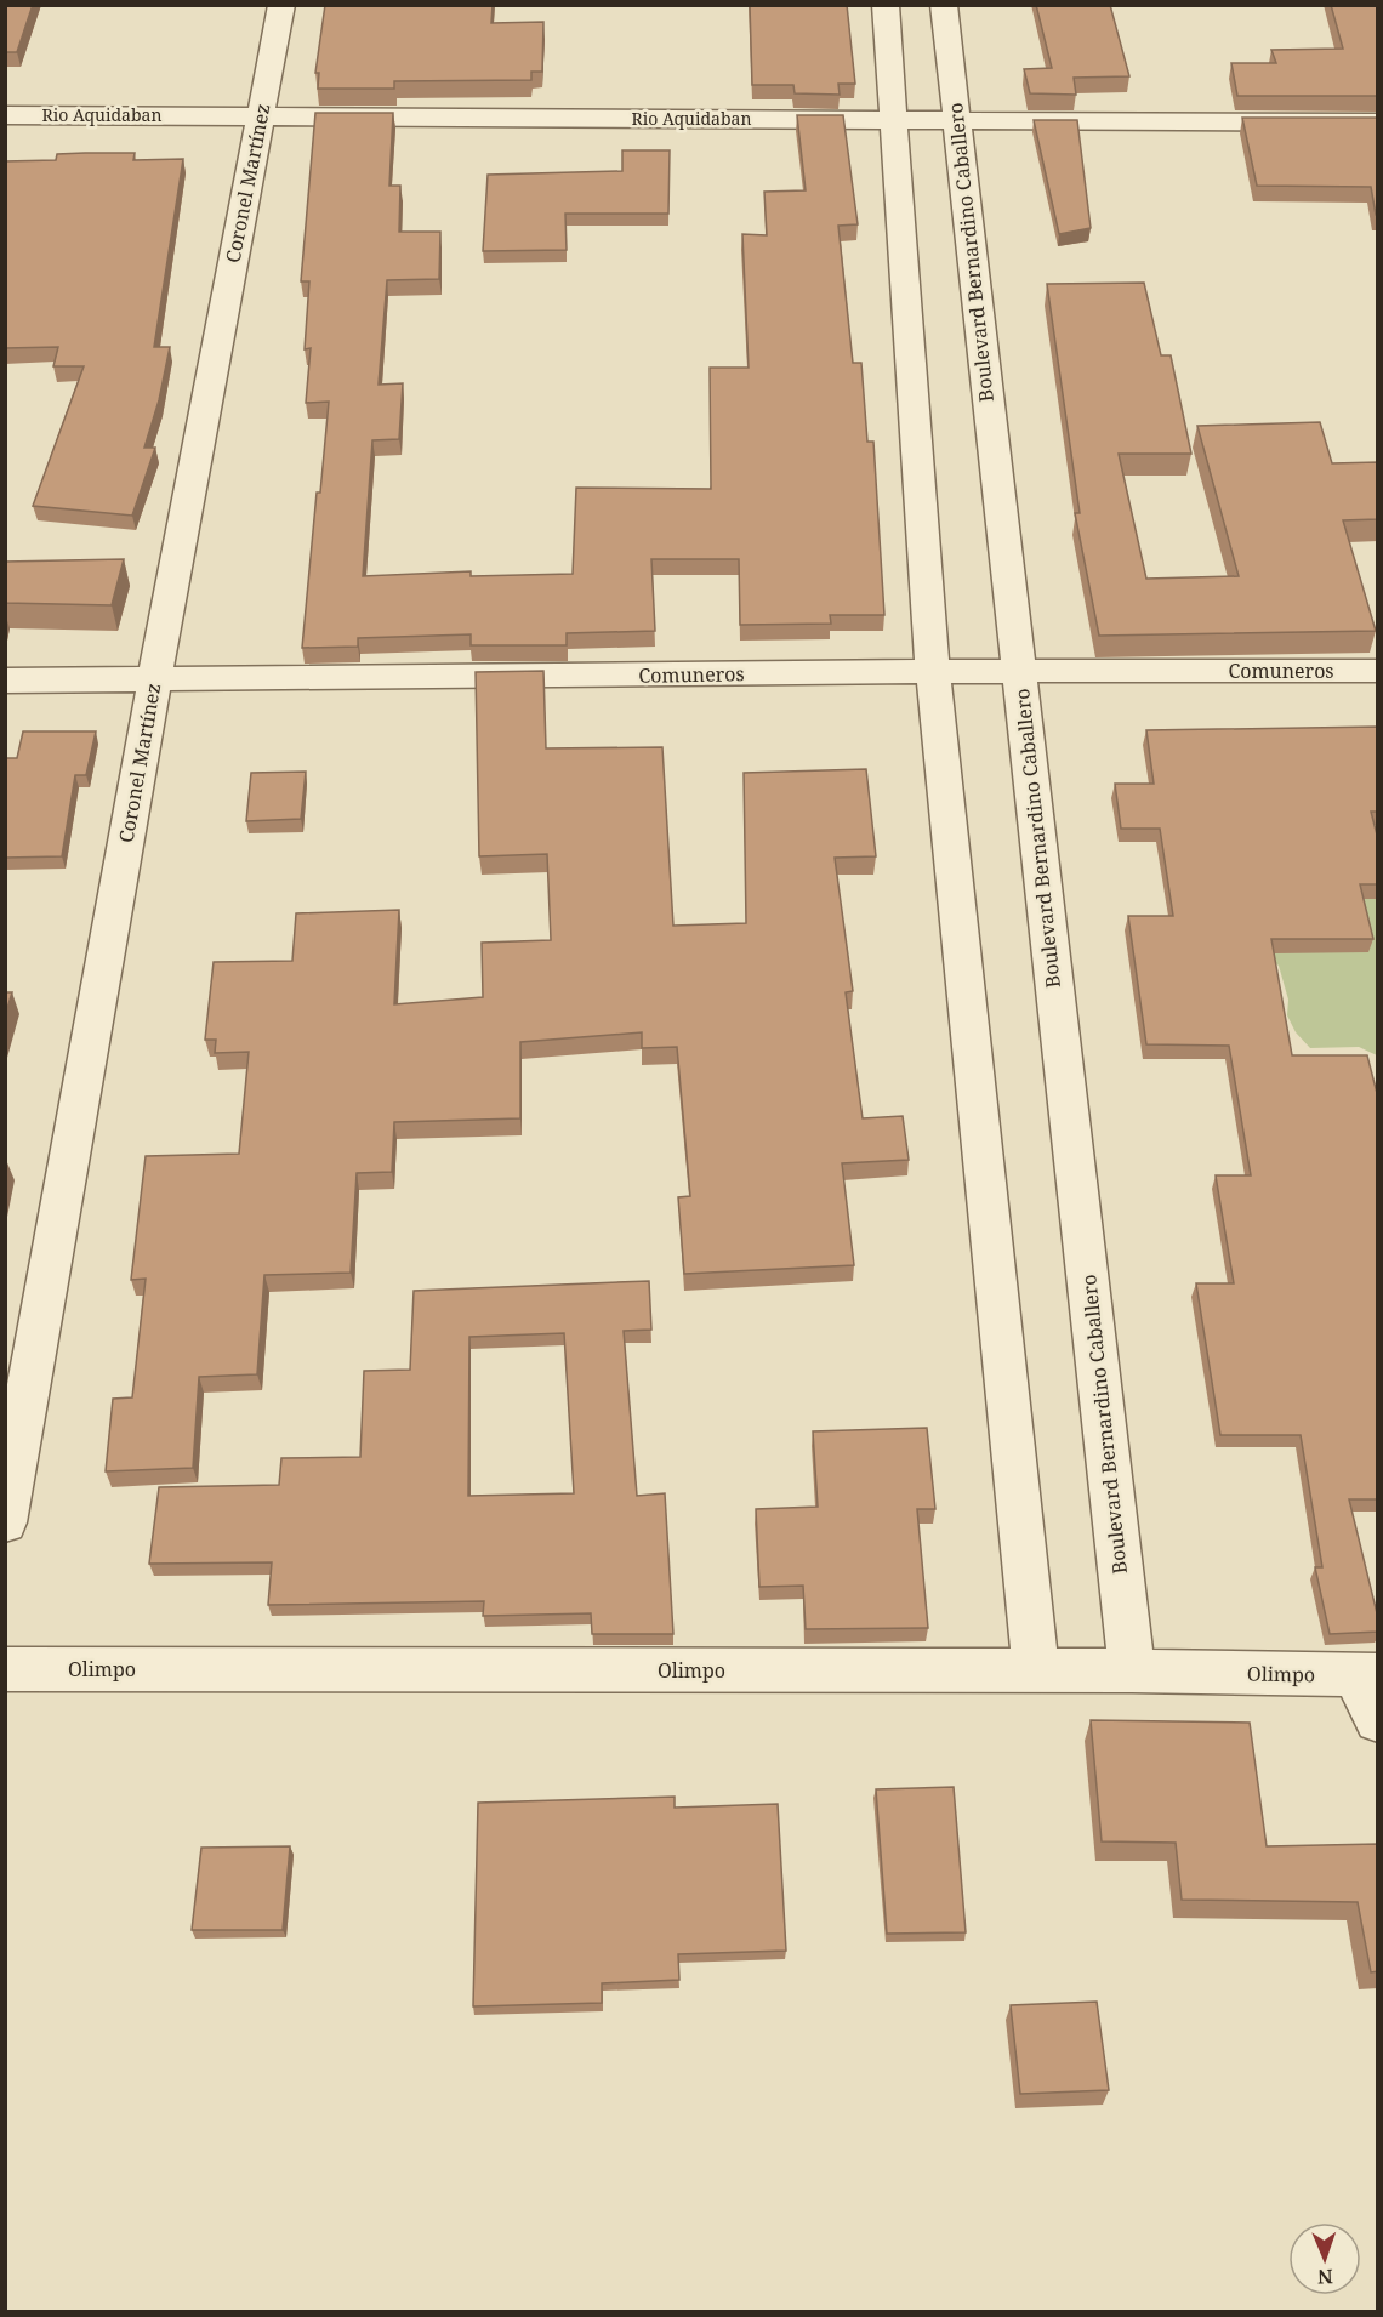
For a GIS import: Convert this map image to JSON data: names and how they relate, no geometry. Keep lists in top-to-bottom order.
{
  "streets": {
    "street": [
      "Rio Aquidaban",
      "Coronel Martínez",
      "Boulevard Bernardino Caballero",
      "Comuneros",
      "Olimpo"
    ]
  },
  "crossings": [
    ["Rio Aquidaban", "Coronel Martínez"],
    ["Rio Aquidaban", "Boulevard Bernardino Caballero"],
    ["Coronel Martínez", "Comuneros"],
    ["Boulevard Bernardino Caballero", "Comuneros"],
    ["Boulevard Bernardino Caballero", "Olimpo"]
  ],
  "north": "bottom"
}
